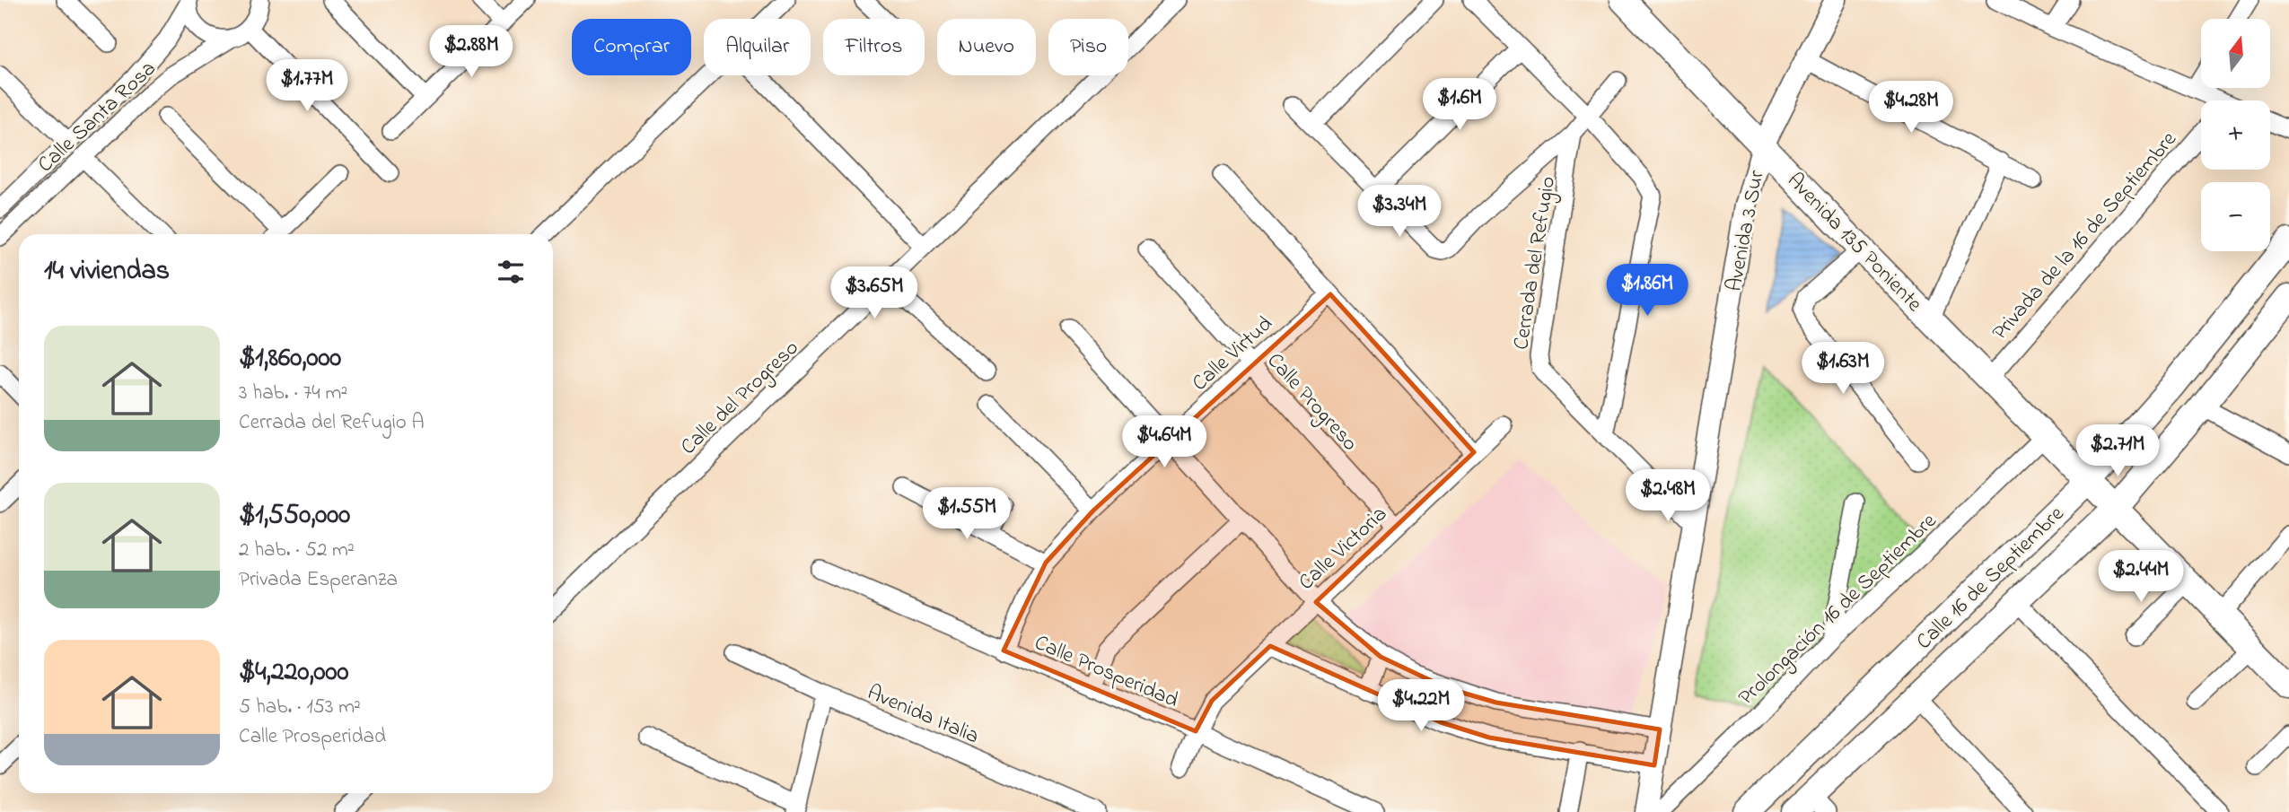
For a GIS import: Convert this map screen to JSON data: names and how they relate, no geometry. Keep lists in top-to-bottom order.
{
  "streets": {
    "main road": ["Avenida 135 Poniente", "Calle 16 de Septiembre"],
    "street": [
      "Calle Santa Rosa",
      "Avenida 3 Sur",
      "Privada de la 16 de Septiembre",
      "Cerrada del Refugio",
      "Calle Virtud",
      "Calle del Progreso",
      "Calle Progreso",
      "Calle Victoria",
      "Prolongación 16 de Septiembre",
      "Calle Prosperidad",
      "Avenida Italia"
    ]
  },
  "crossings": [
    ["Avenida 3 Sur", "Avenida 135 Poniente"],
    ["Avenida 3 Sur", "Cerrada del Refugio"],
    ["Privada de la 16 de Septiembre", "Avenida 135 Poniente"],
    ["Avenida 135 Poniente", "Calle 16 de Septiembre"],
    ["Avenida 135 Poniente", "Prolongación 16 de Septiembre"],
    ["Calle Virtud", "Calle Progreso"],
    ["Calle Virtud", "Calle Prosperidad"],
    ["Calle Progreso", "Calle Victoria"],
    ["Calle Victoria", "Calle Prosperidad"]
  ],
  "north": "top",
  "page": {
    "map_buttons": ["+", "−"],
    "chip": [
      "Comprar",
      "Alquilar",
      "Filtros",
      "Nuevo",
      "Piso"
    ],
    "price": [
      "$2.88M",
      "$1.77M",
      "$1.6M",
      "$4.28M",
      "$3.34M",
      "$1.86M",
      "$3.65M",
      "$1.63M",
      "$4.64M",
      "$2.71M",
      "$2.48M",
      "$1.55M",
      "$2.44M",
      "$4.22M"
    ],
    "heading": "14 viviendas",
    "list": [
      {
        "name": "$1,860,000",
        "note": "3 hab. · 74 m² · Cerrada del Refugio A"
      },
      {
        "name": "$1,550,000",
        "note": "2 hab. · 52 m² · Privada Esperanza"
      },
      {
        "name": "$4,220,000",
        "note": "5 hab. · 153 m² · Calle Prosperidad"
      }
    ]
  }
}
